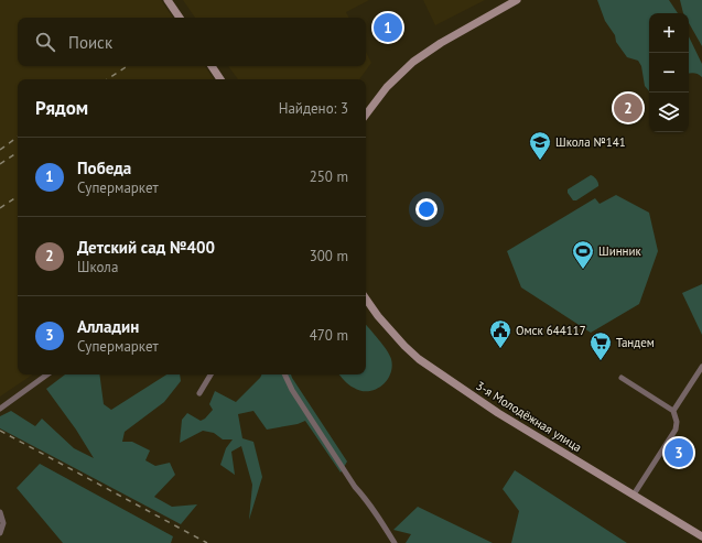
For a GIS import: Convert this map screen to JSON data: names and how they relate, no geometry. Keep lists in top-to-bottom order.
{
  "streets": {
    "main road": ["3-я Молодёжная улица"]
  },
  "places": {
    "school or university": ["Школа №141"],
    "sports": ["Шинник"],
    "public building": ["Омск 644117"],
    "supermarket": ["Тандем"]
  },
  "page": {
    "pins": ["1", "2", "3"],
    "map_buttons": ["+", "−"],
    "search": "Поиск",
    "heading": ["Рядом", "Найдено: 3"],
    "list": [
      {
        "mark": "1",
        "name": "Победа",
        "note": "Супермаркет",
        "value": "250 m"
      },
      {
        "mark": "2",
        "name": "Детский сад №400",
        "note": "Школа",
        "value": "300 m"
      },
      {
        "mark": "3",
        "name": "Алладин",
        "note": "Супермаркет",
        "value": "470 m"
      }
    ]
  }
}
